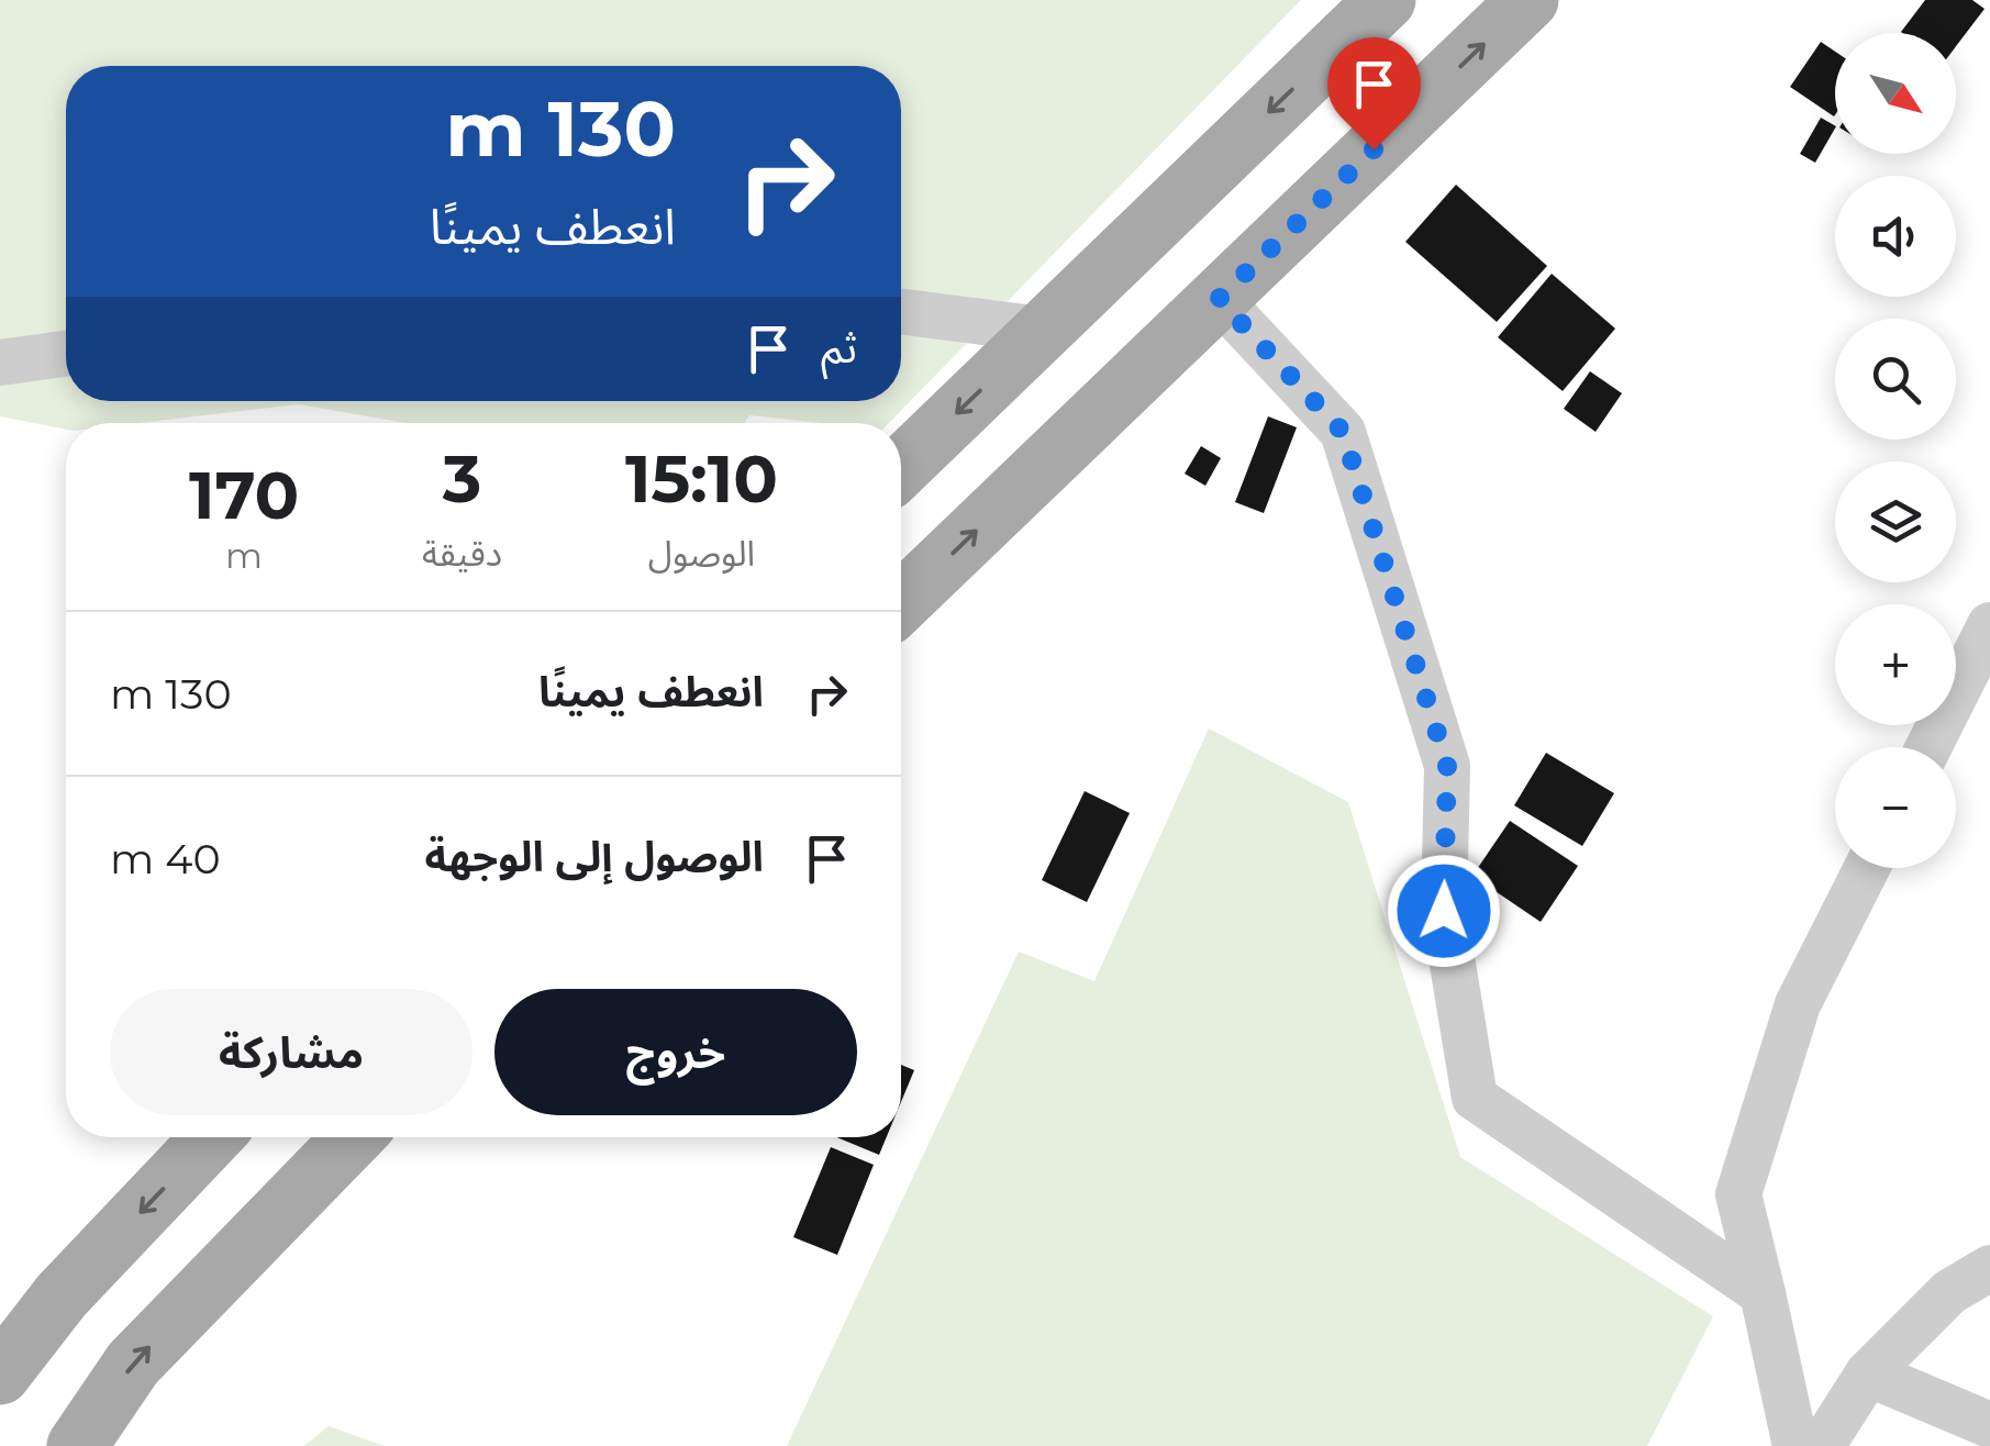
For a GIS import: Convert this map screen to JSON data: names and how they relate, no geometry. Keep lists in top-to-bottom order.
{
  "north": "bottom right",
  "page": {
    "map_buttons": ["+", "−"],
    "turn": ["130 m", "انعطف يمينًا"],
    "then": "ثم",
    "eta": [
      "15:10",
      "الوصول",
      "3",
      "دقيقة",
      "170",
      "m"
    ],
    "list": [
      {
        "name": "انعطف يمينًا",
        "value": "130 m"
      },
      {
        "name": "الوصول إلى الوجهة",
        "value": "40 m"
      }
    ],
    "buttons": ["خروج", "مشاركة"]
  }
}
